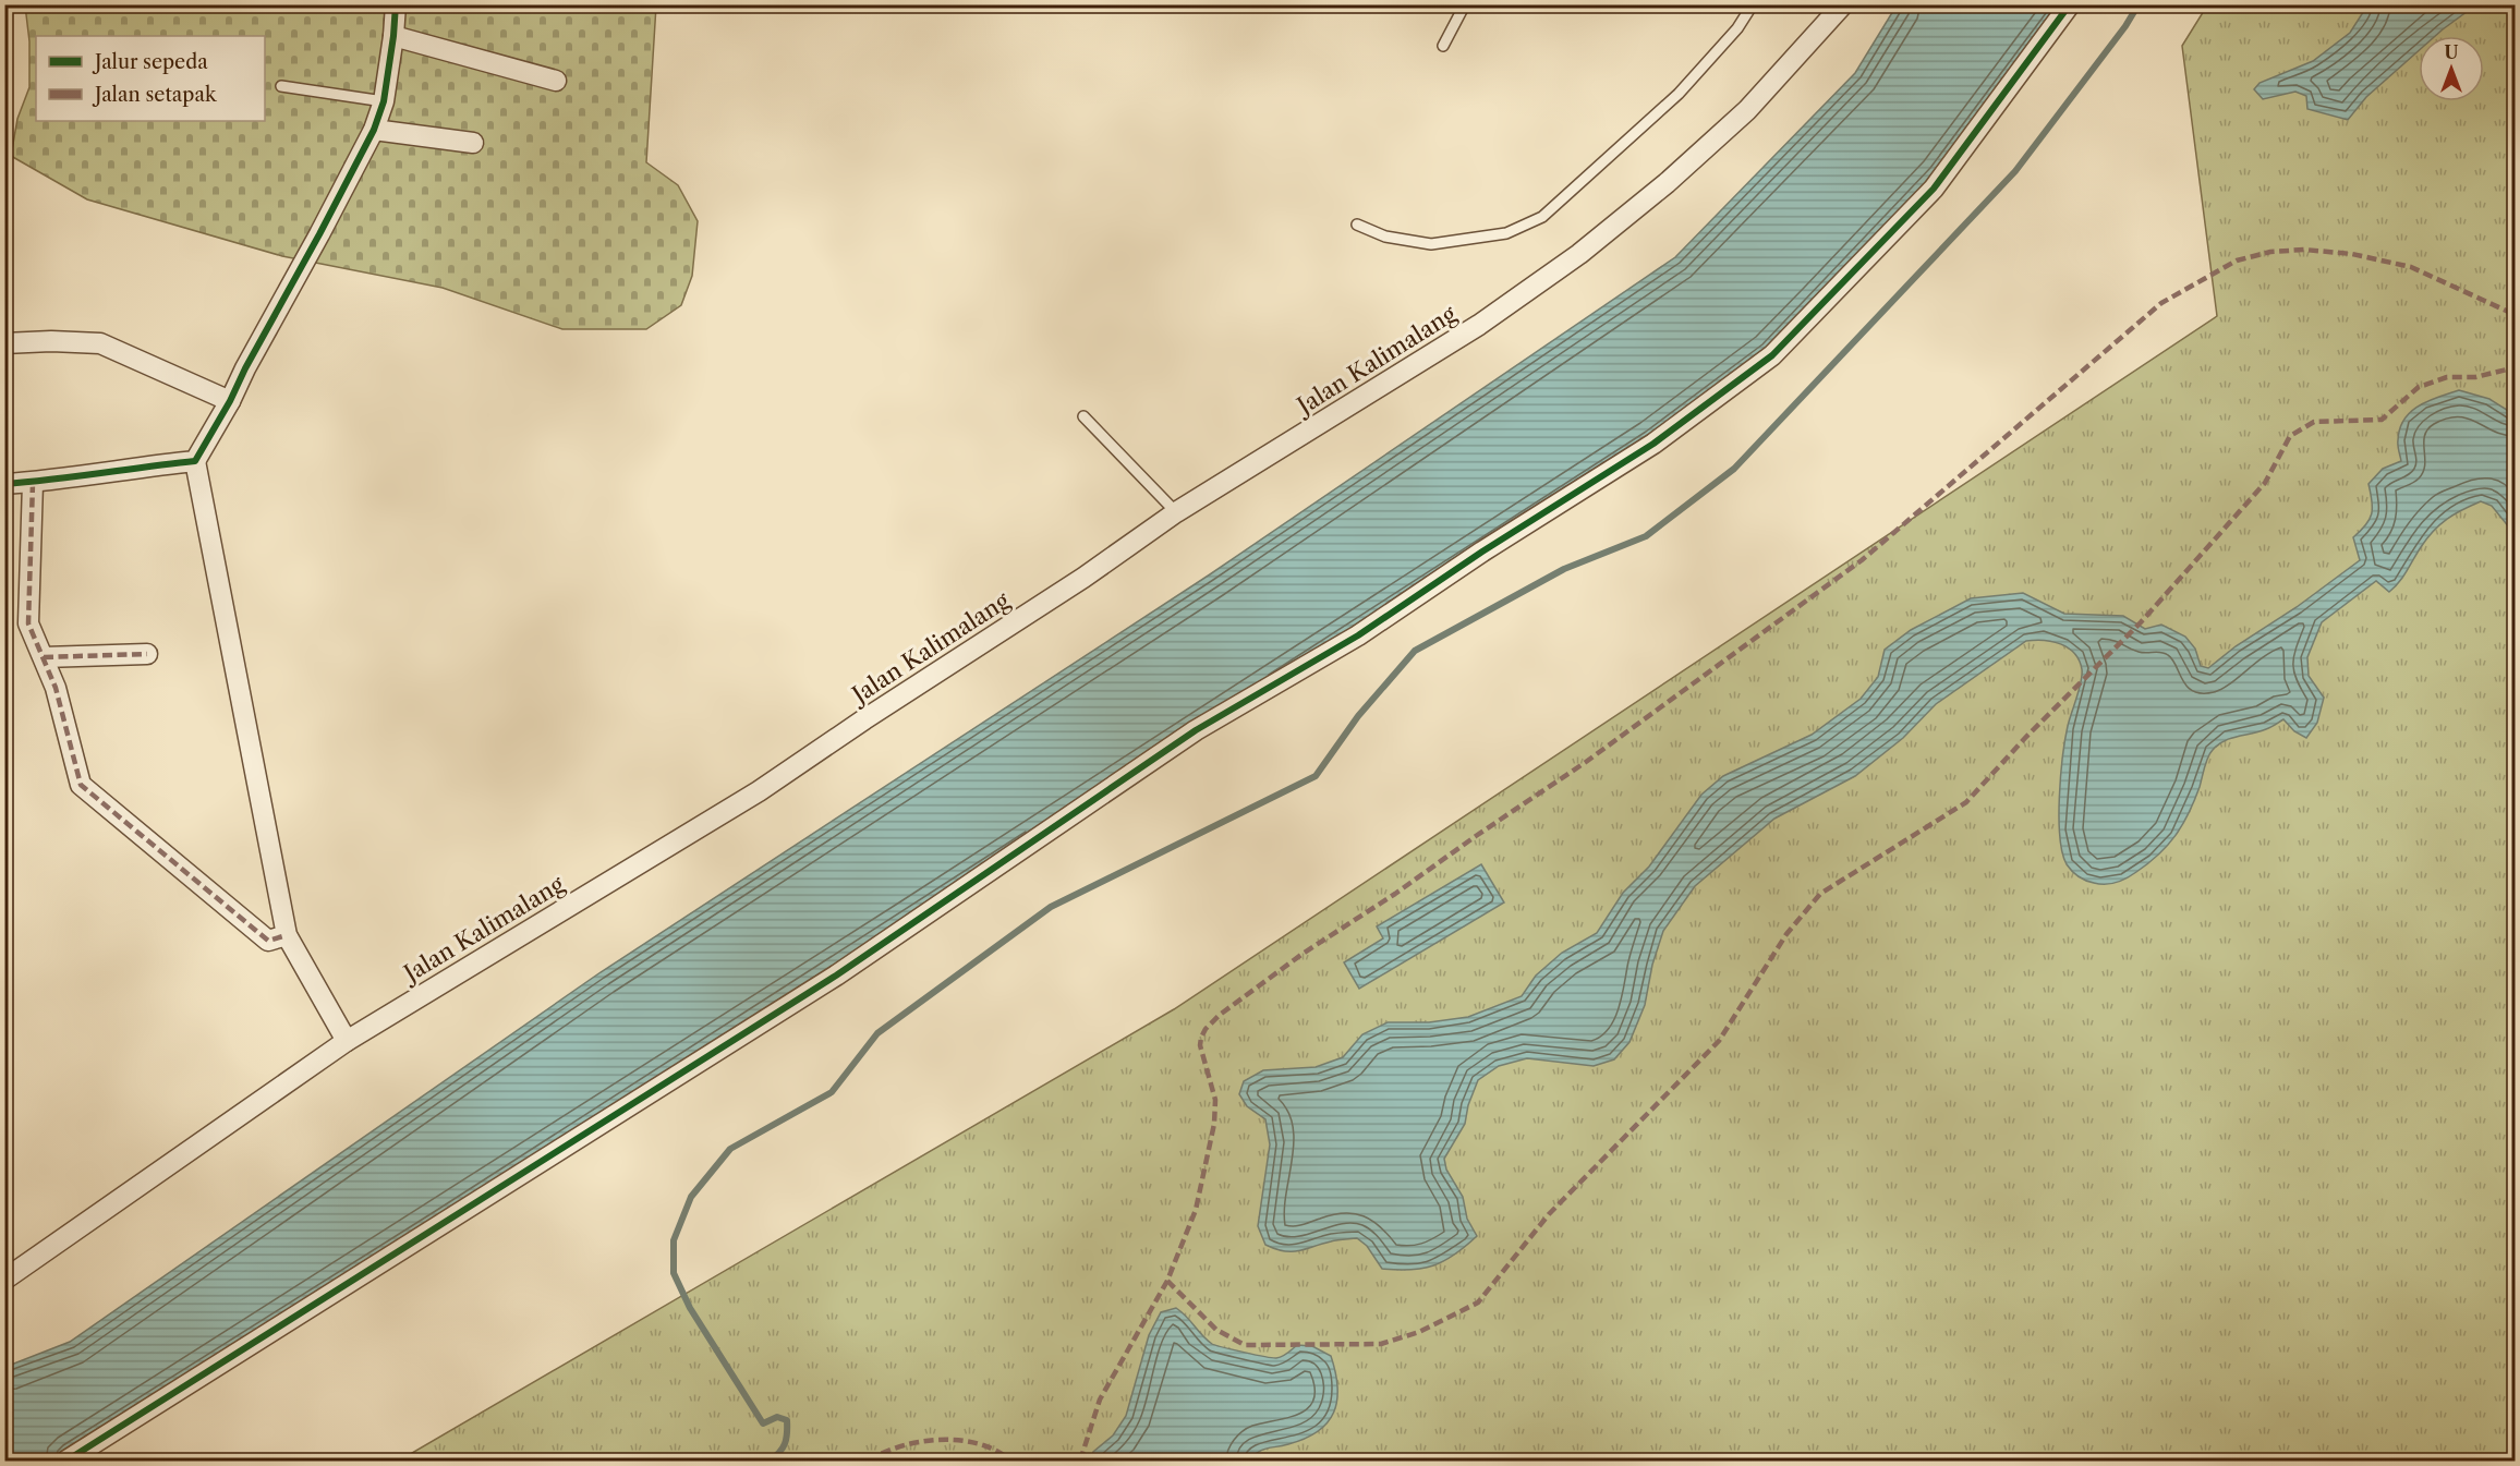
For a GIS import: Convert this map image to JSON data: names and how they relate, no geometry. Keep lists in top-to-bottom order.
{
  "streets": {
    "street": ["Jalan Kalimalang"]
  },
  "legend": ["Jalur sepeda", "Jalan setapak"],
  "north": "top"
}
